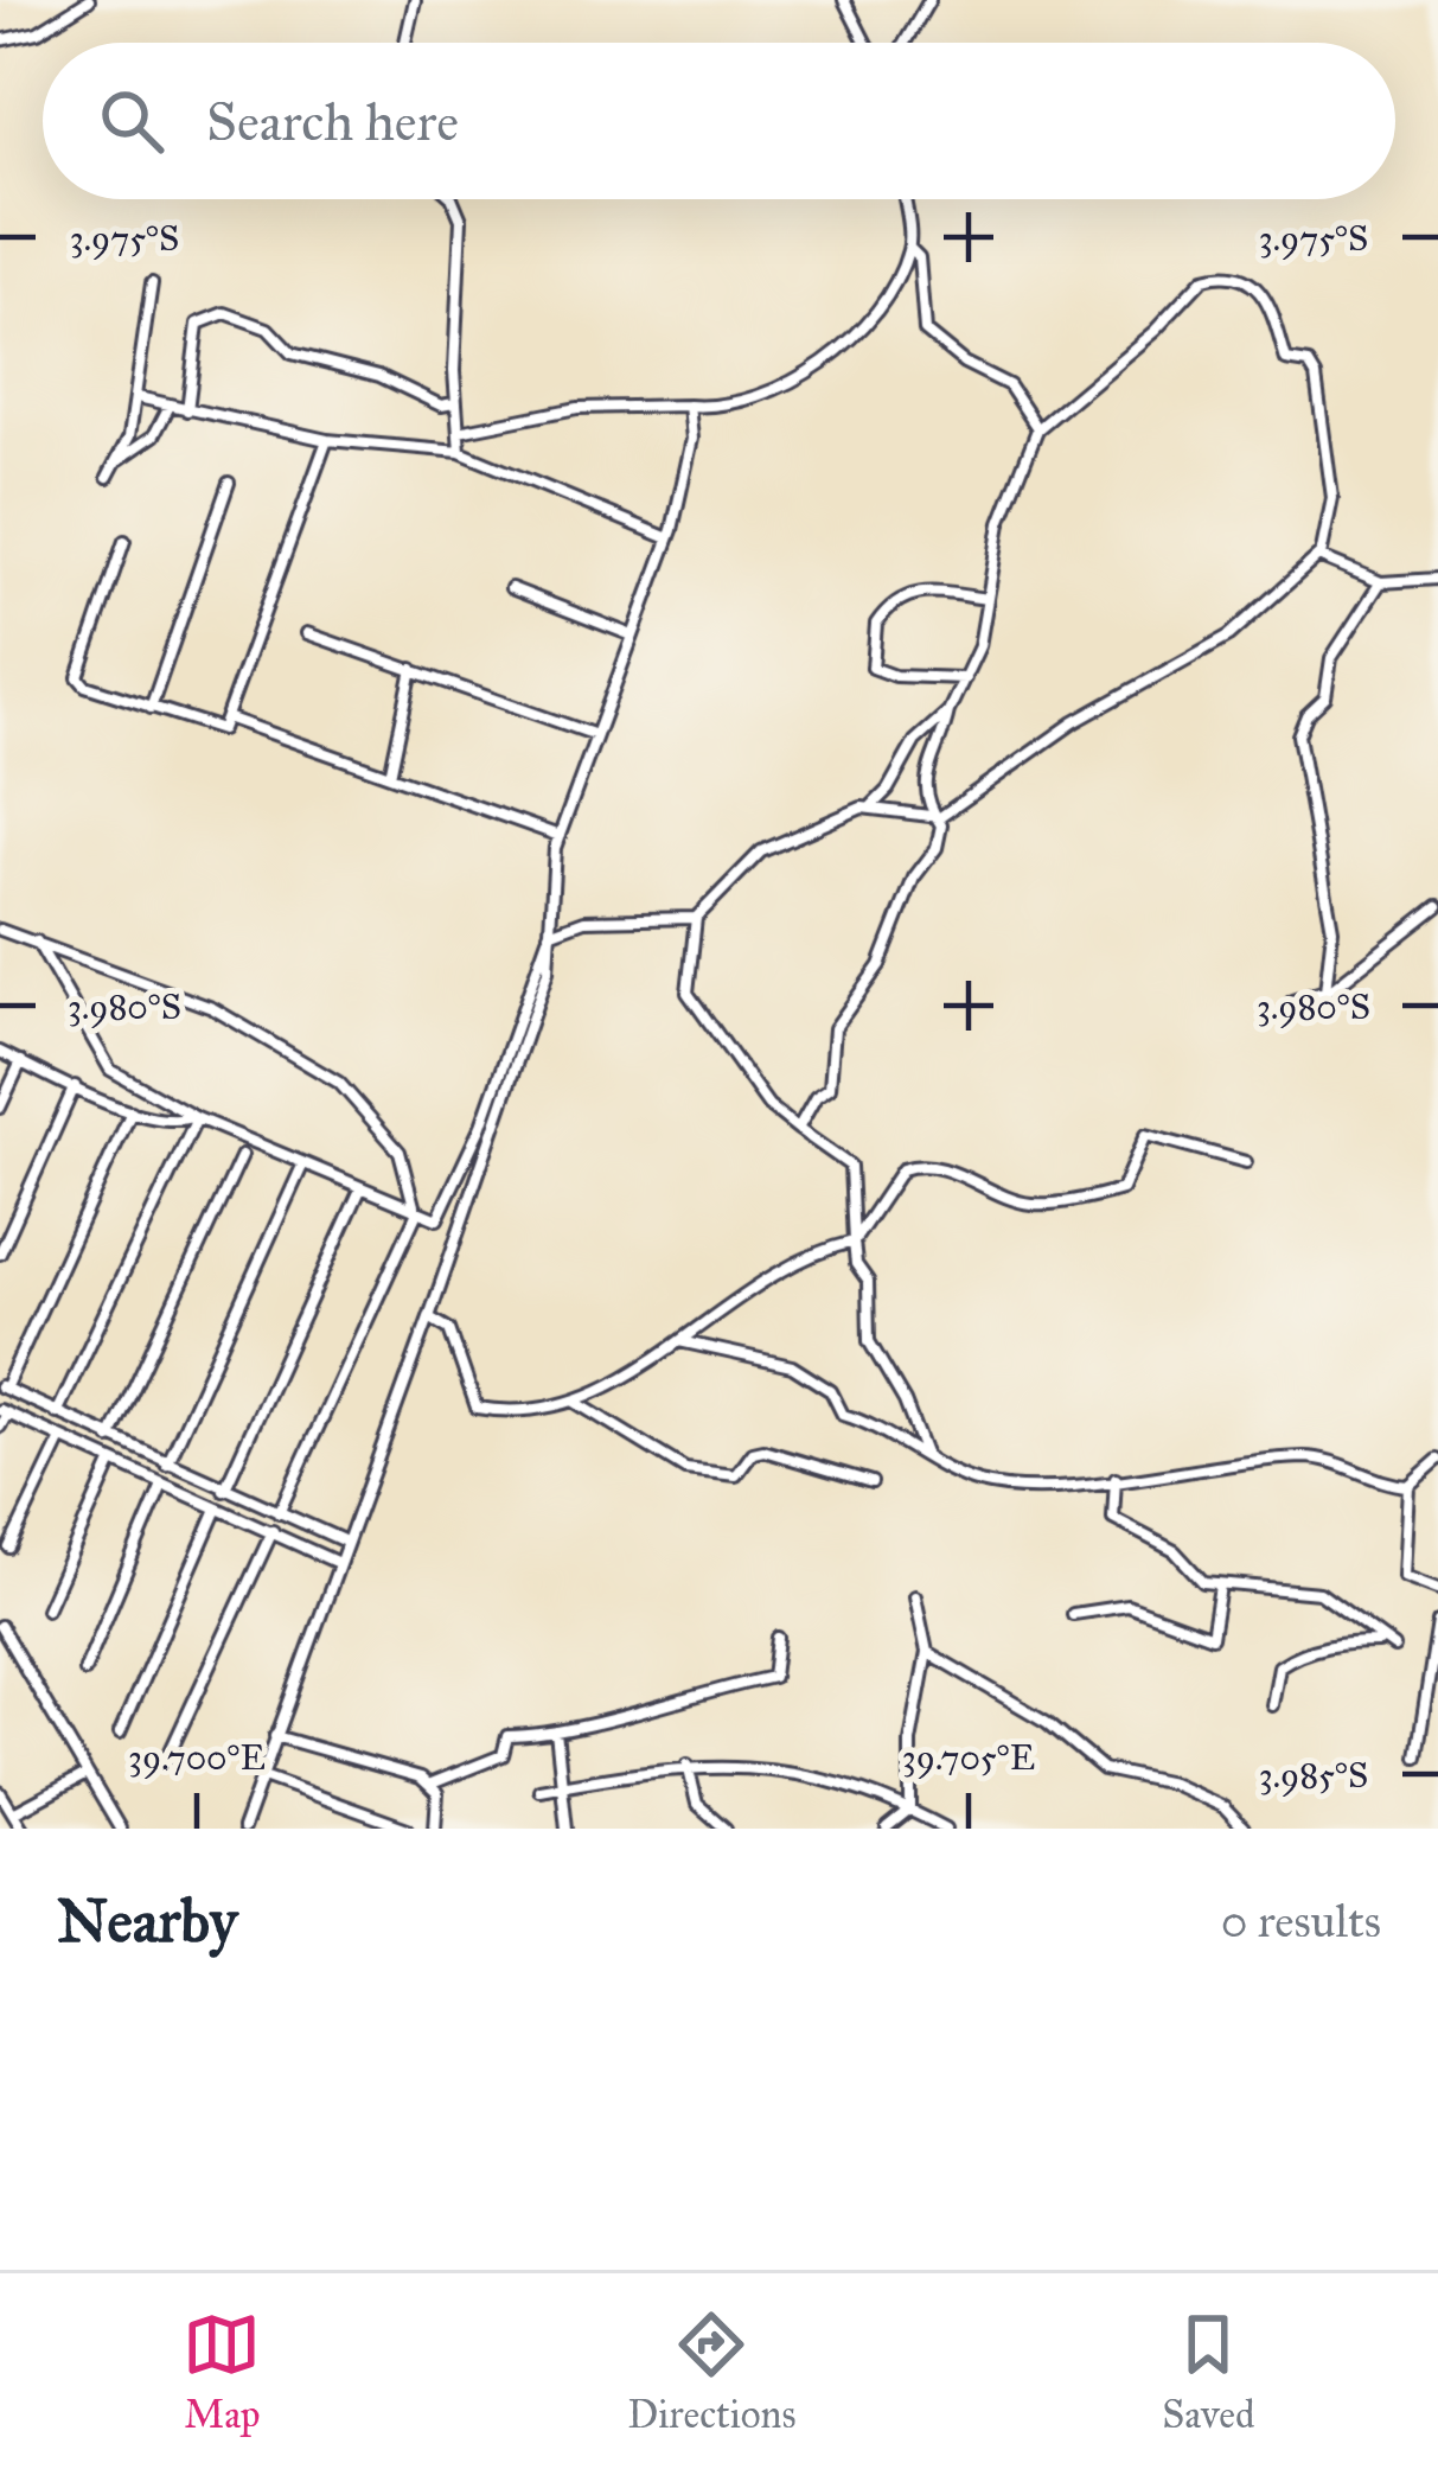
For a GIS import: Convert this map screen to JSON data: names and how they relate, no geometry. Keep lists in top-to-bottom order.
{
  "page": {
    "search": "Search here",
    "heading": ["Nearby", "0 results"],
    "nav": ["Map", "Directions", "Saved"]
  },
  "coordinates": [
    "3.975°S",
    "3.980°S",
    "39.700°E",
    "39.705°E",
    "3.985°S"
  ]
}
